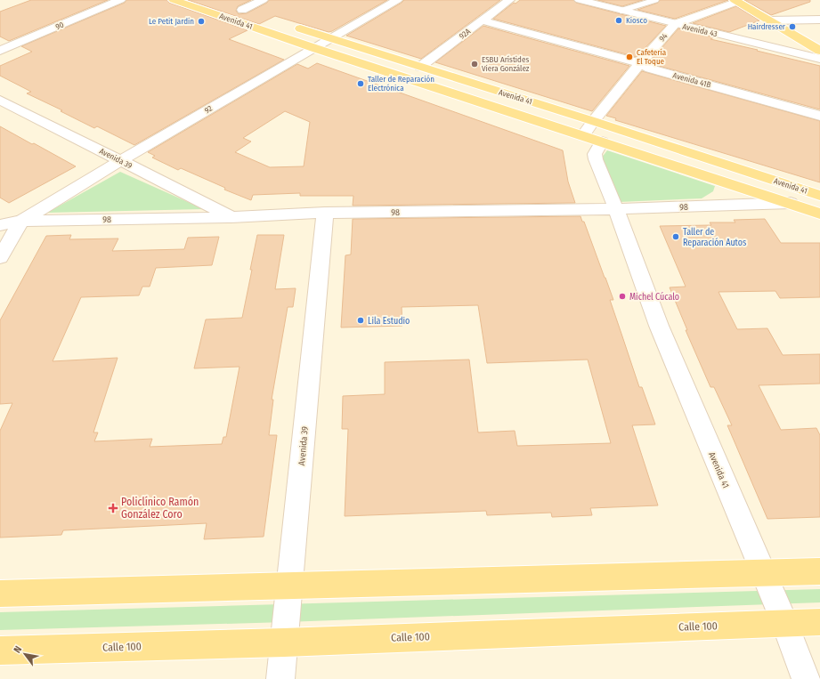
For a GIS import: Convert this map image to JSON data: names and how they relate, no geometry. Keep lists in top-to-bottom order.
{
  "streets": {
    "main road": ["Avenida 41", "Calle 100"],
    "street": [
      "90",
      "Avenida 43",
      "92A",
      "94",
      "Avenida 41B",
      "92",
      "Avenida 39",
      "98"
    ]
  },
  "crossings": [
    ["Avenida 41", "92A"],
    ["Avenida 41", "94"],
    ["Avenida 41", "92"],
    ["Avenida 41", "98"],
    ["Avenida 41", "Calle 100"],
    ["Avenida 43", "94"],
    ["92A", "Avenida 41B"],
    ["94", "Avenida 41B"],
    ["92", "Avenida 39"],
    ["92", "98"],
    ["Avenida 39", "98"],
    ["Avenida 39", "Calle 100"]
  ],
  "places": {
    "other": [
      "Kiosco",
      "Le Petit Jardin",
      "Hairdresser",
      "Cafetería El Toque",
      "ESBU Arístides Viera González",
      "Taller de Reparación Electrónica",
      "Taller de Reparación Autos",
      "Michel Cúcalo",
      "Lila Estudio"
    ],
    "health": ["Policlínico Ramón González Coro"]
  },
  "north": "top left"
}
